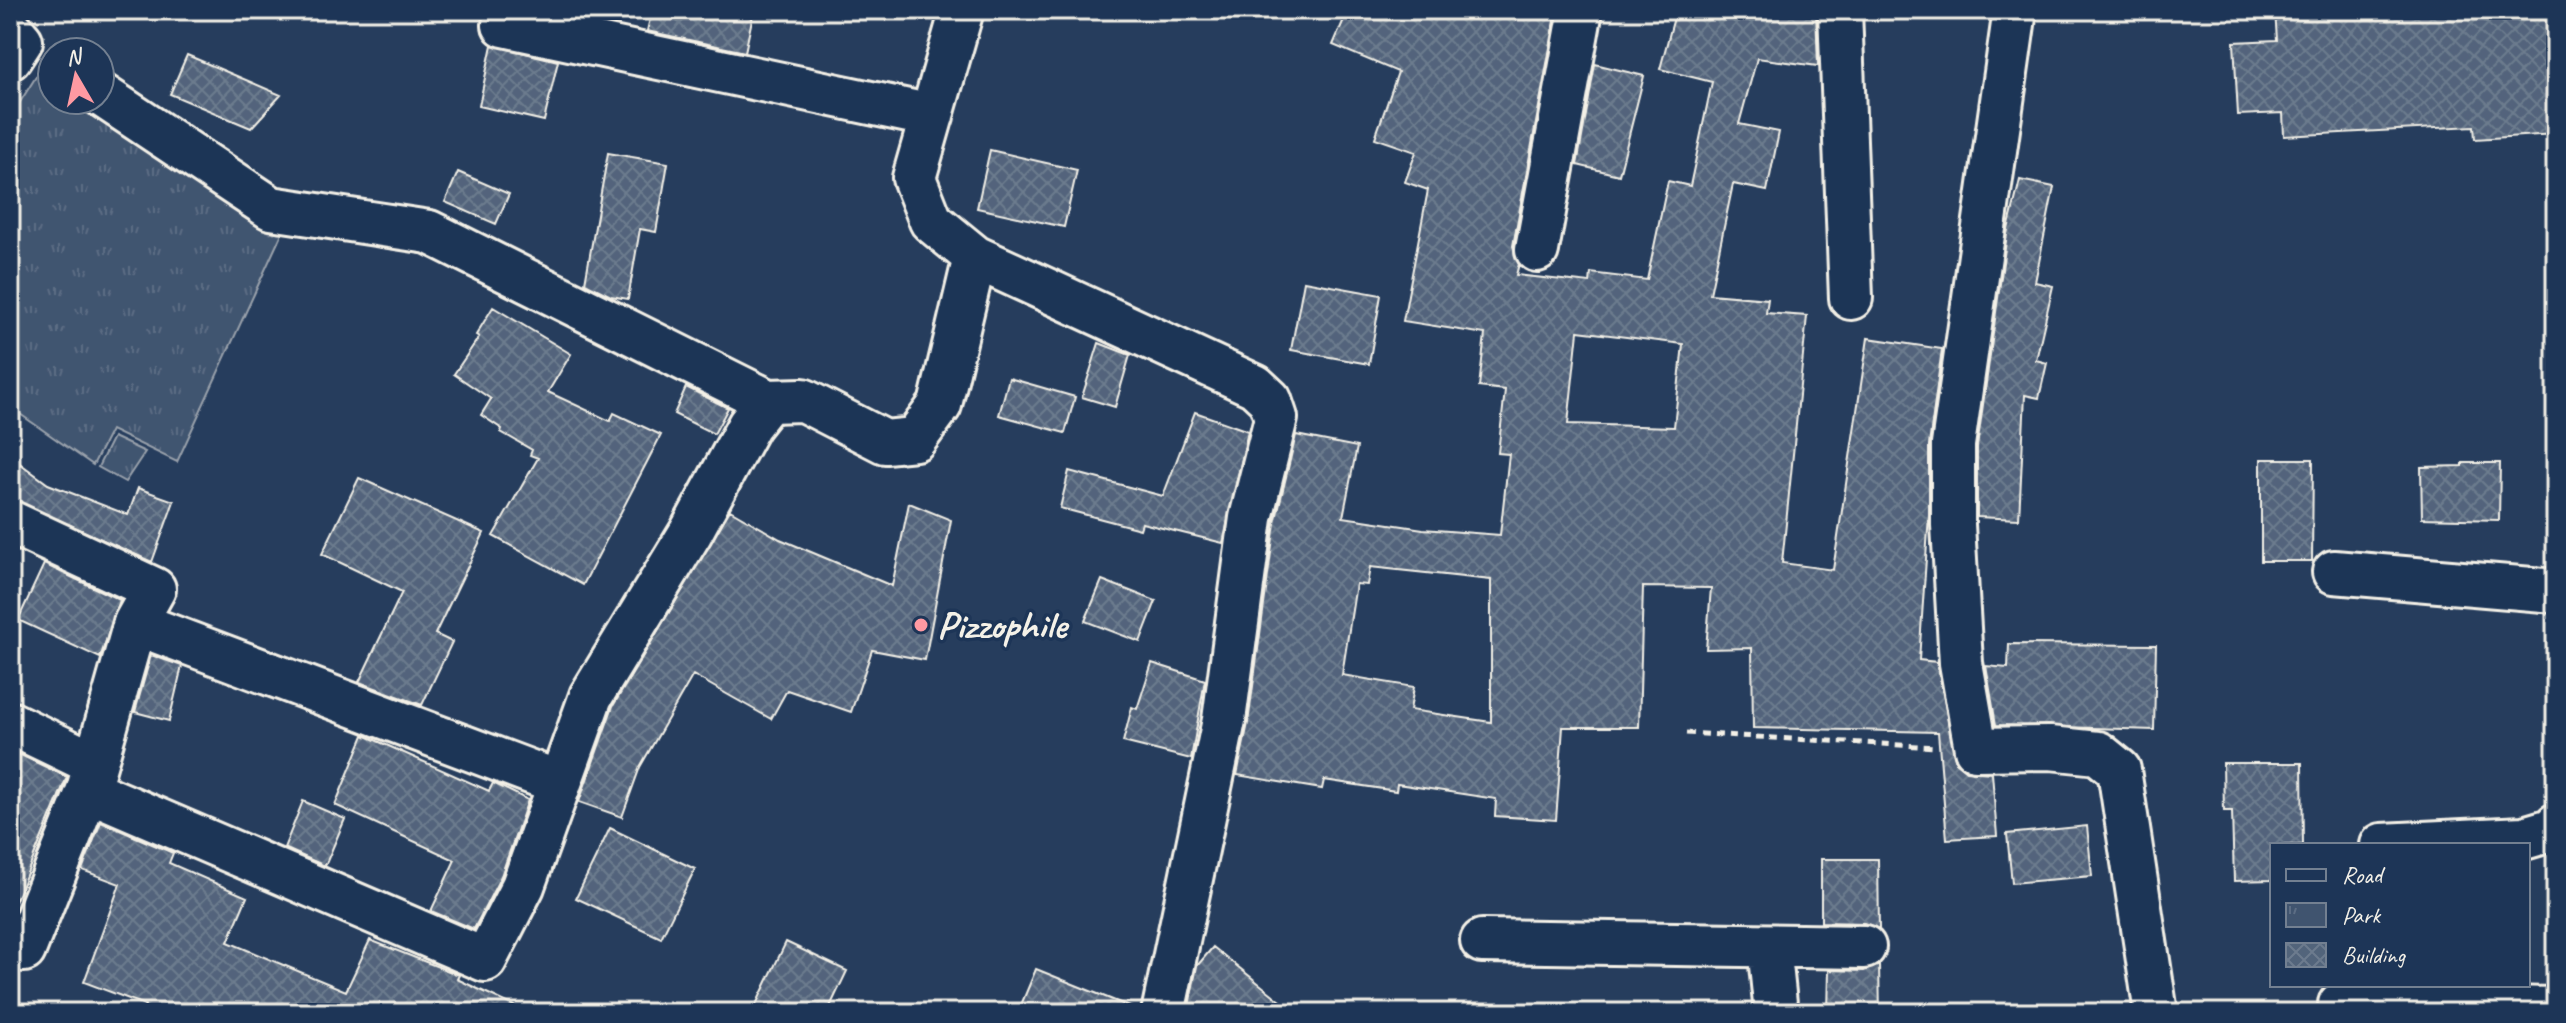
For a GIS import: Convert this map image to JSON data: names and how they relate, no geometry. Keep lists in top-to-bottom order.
{
  "places": ["Pizzophile"],
  "legend": ["Road", "Park", "Building"],
  "north": "top"
}
